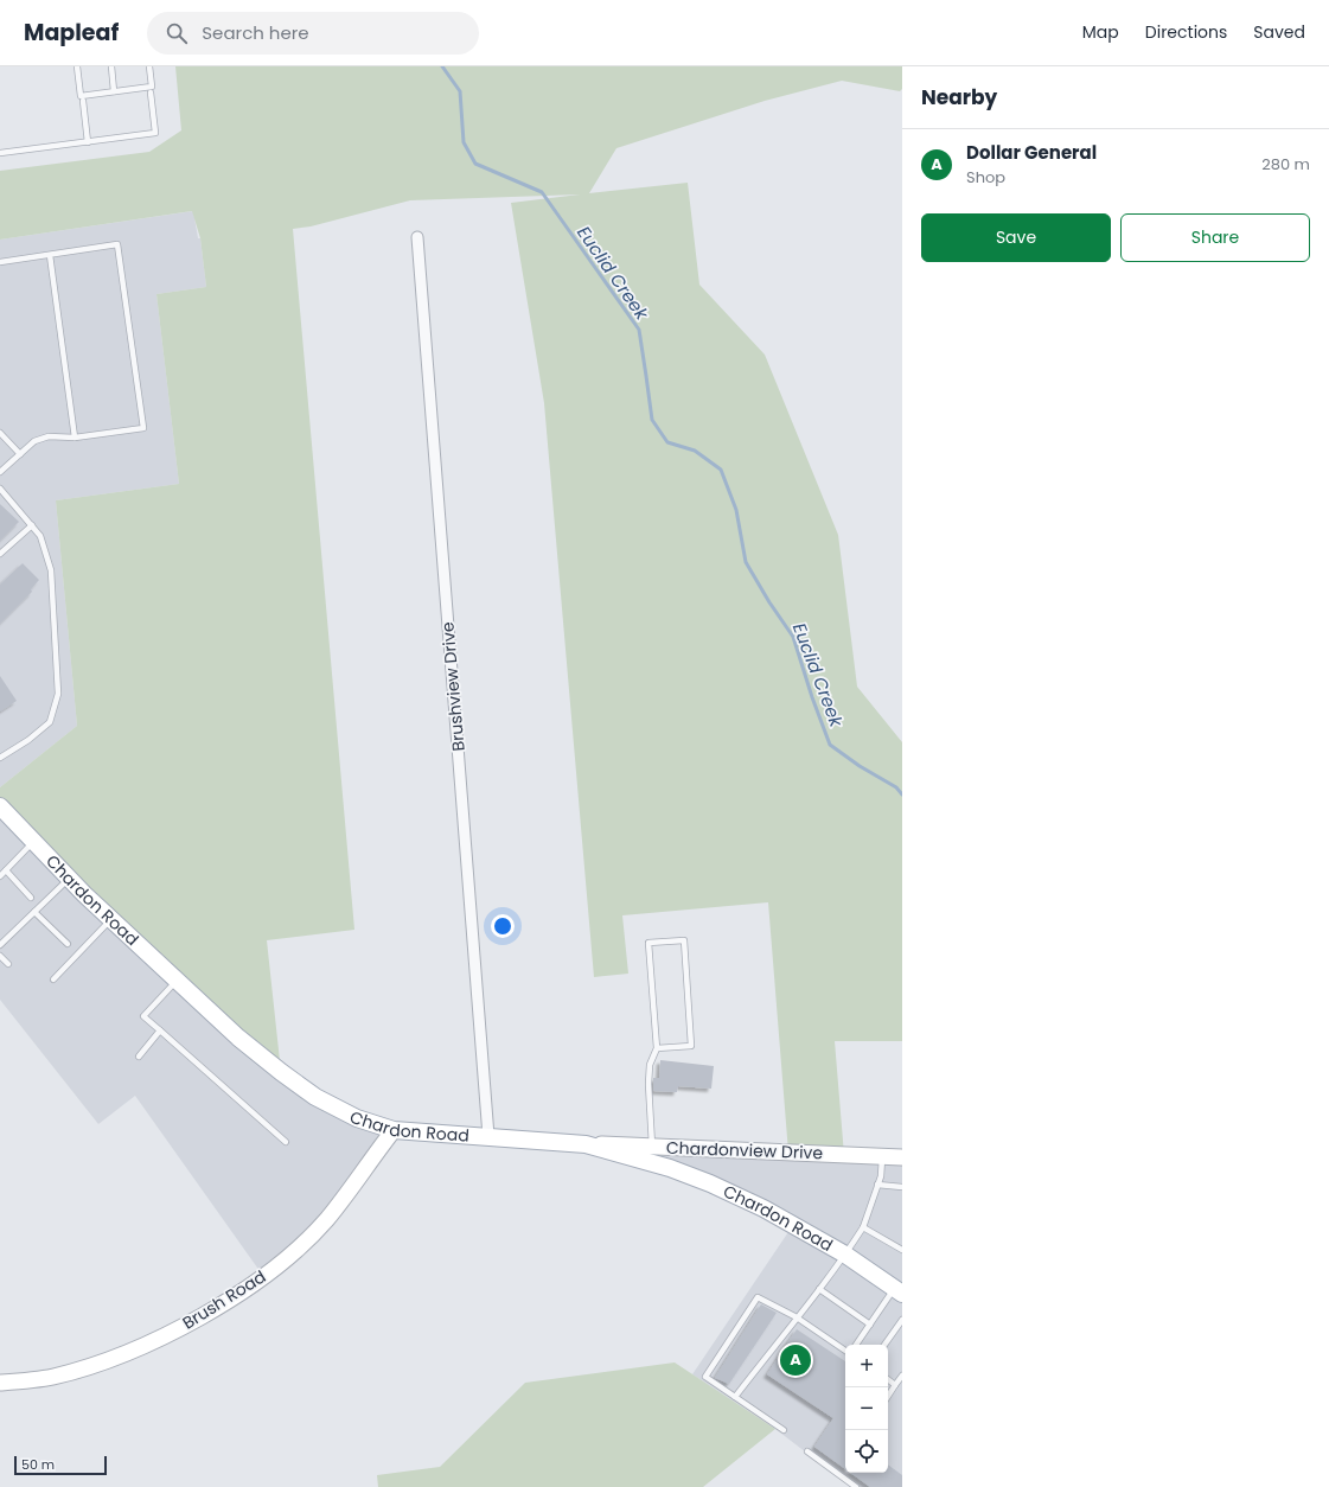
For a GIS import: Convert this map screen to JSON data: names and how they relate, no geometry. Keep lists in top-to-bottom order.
{
  "streets": {
    "main road": ["Chardon Road"],
    "street": ["Brushview Drive", "Chardonview Drive", "Brush Road"]
  },
  "crossings": [
    ["Brushview Drive", "Chardon Road"],
    ["Chardon Road", "Chardonview Drive"],
    ["Chardon Road", "Brush Road"]
  ],
  "water": ["Euclid Creek"],
  "scale_bar": "50 m",
  "page": {
    "header": "Mapleaf",
    "search": "Search here",
    "nav": ["Map", "Directions", "Saved"],
    "heading": "Nearby",
    "list": [
      {
        "mark": "A",
        "name": "Dollar General",
        "note": "Shop",
        "value": "280 m"
      }
    ],
    "buttons": ["Save", "Share"],
    "pins": "A",
    "map_buttons": ["+", "−"],
    "scale": "50 m"
  }
}
